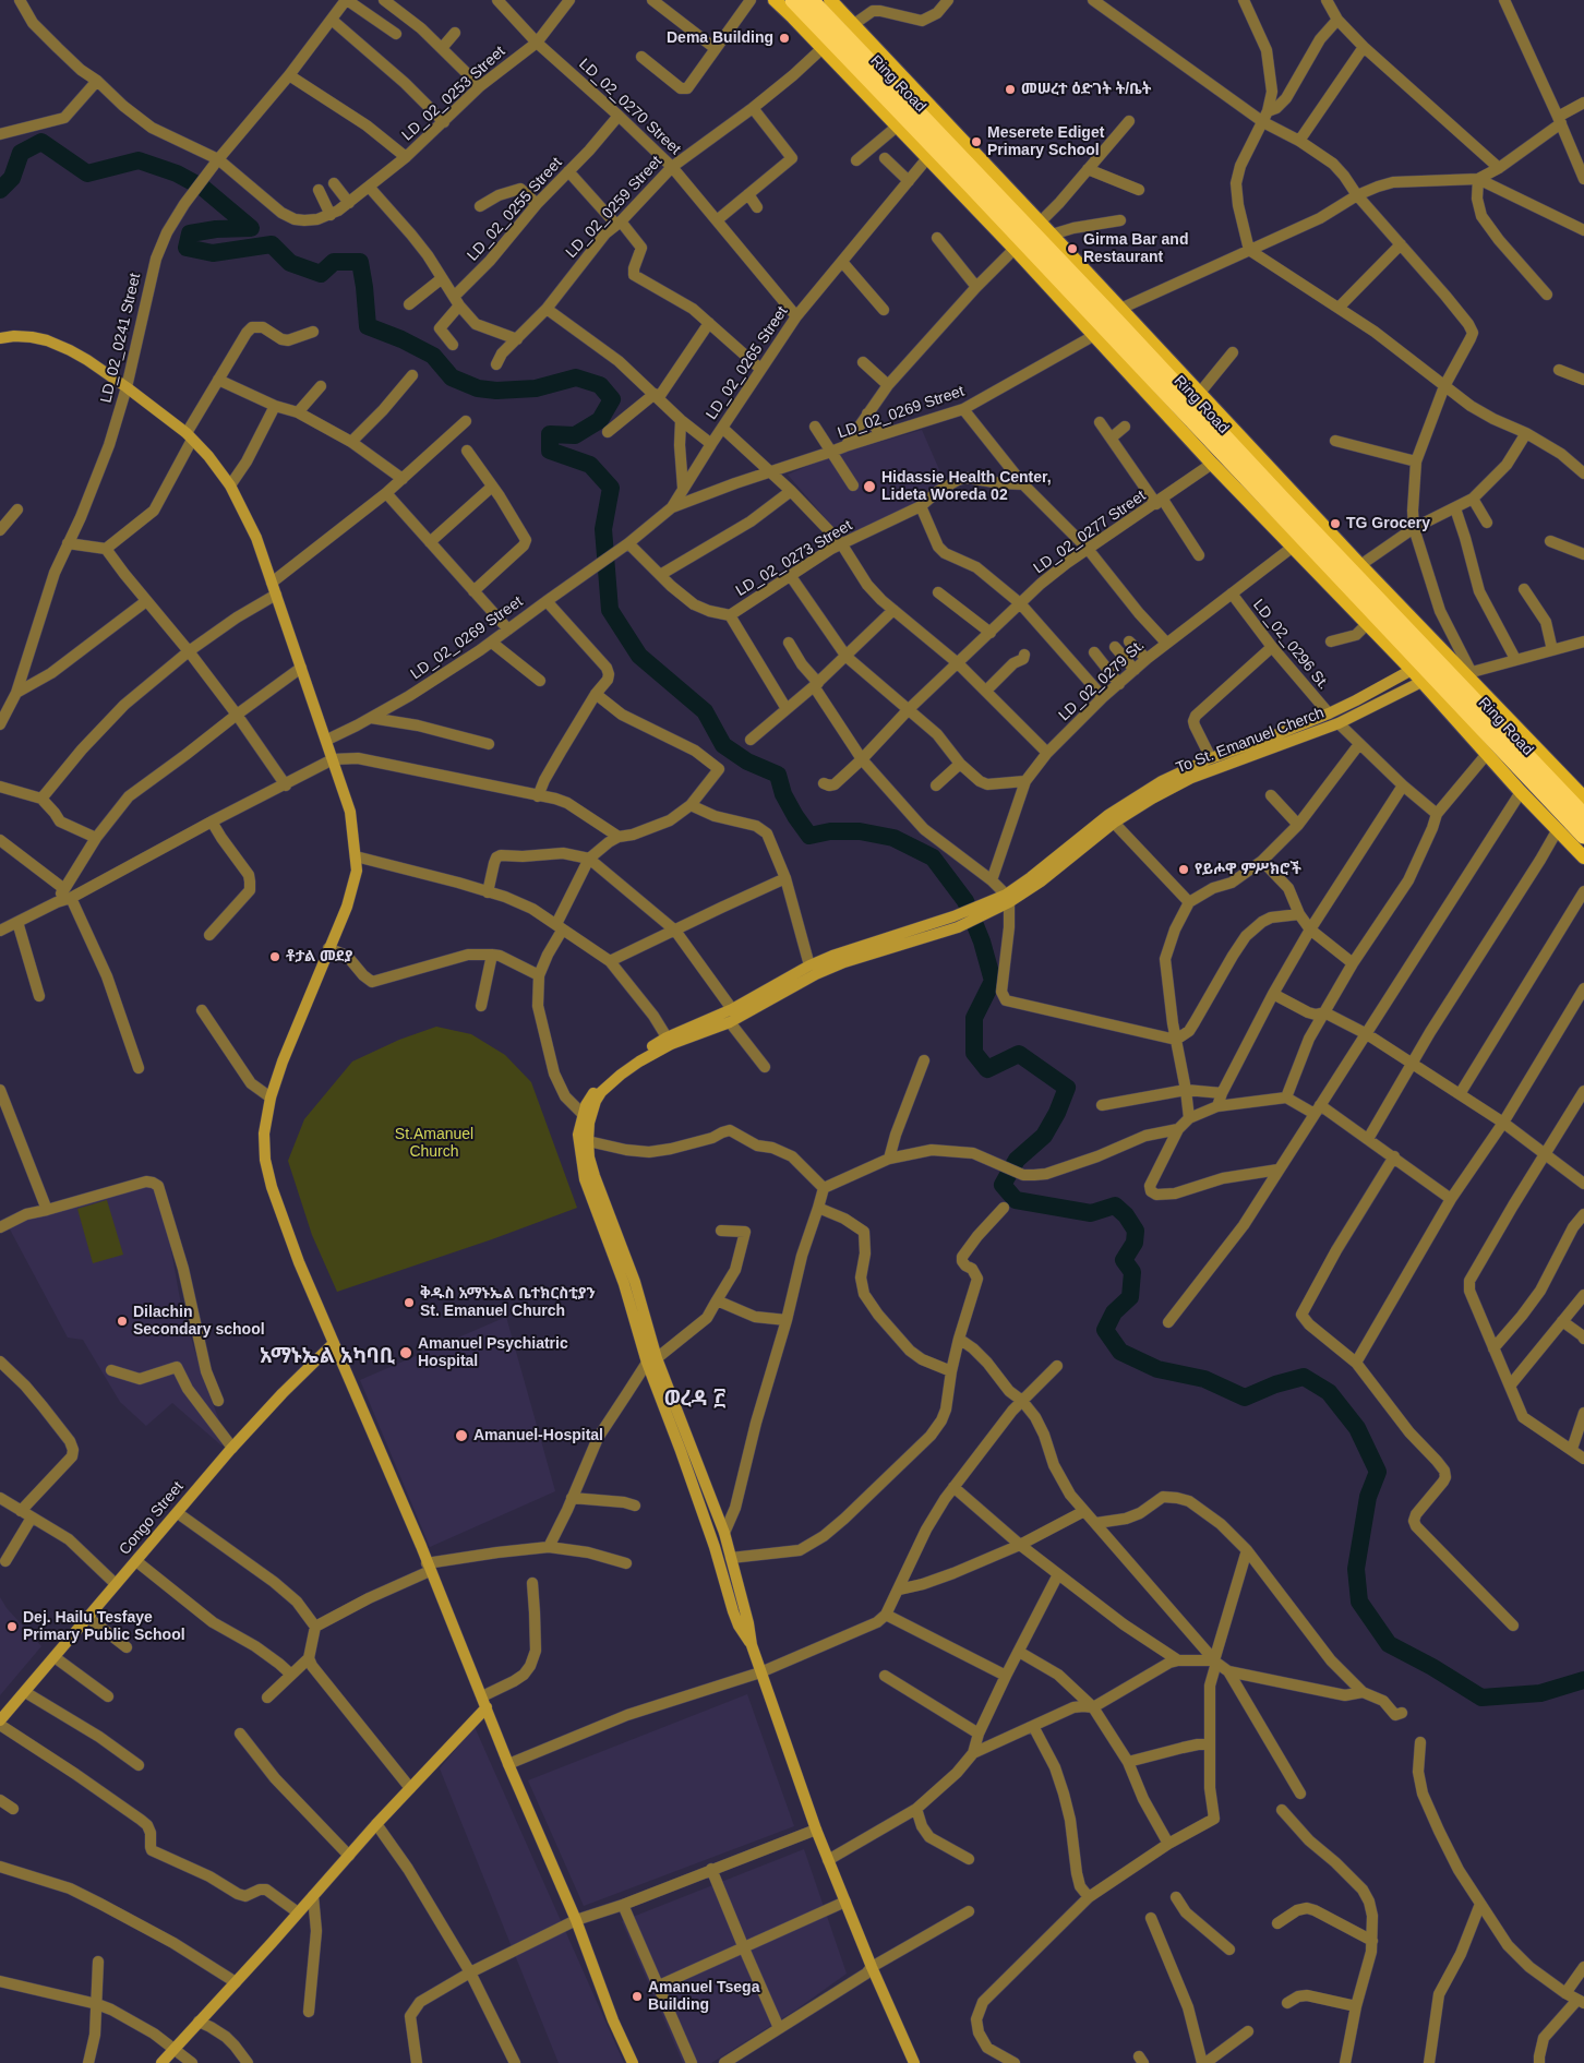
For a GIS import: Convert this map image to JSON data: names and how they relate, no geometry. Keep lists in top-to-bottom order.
{
  "streets": {
    "highway": ["Ring Road"],
    "main road": ["To St. Emanuel Cherch", "Congo Street"],
    "street": [
      "LD_02_0253 Street",
      "LD_02_0270 Street",
      "LD_02_0259 Street",
      "LD_02_0255 Street",
      "LD_02_0241 Street",
      "LD_02_0265 Street",
      "LD_02_0269 Street",
      "LD_02_0277 Street",
      "LD_02_0273 Street",
      "LD_02_0296 St.",
      "LD_02_0279 St."
    ]
  },
  "crossings": [
    ["LD_02_0253 Street", "LD_02_0270 Street"],
    ["LD_02_0253 Street", "LD_02_0241 Street"],
    ["LD_02_0270 Street", "LD_02_0259 Street"],
    ["LD_02_0270 Street", "LD_02_0255 Street"],
    ["LD_02_0270 Street", "LD_02_0265 Street"],
    ["LD_02_0265 Street", "LD_02_0269 Street"],
    ["LD_02_0296 St.", "LD_02_0279 St."],
    ["LD_02_0296 St.", "To St. Emanuel Cherch"]
  ],
  "districts": ["አማኑኤል አካባቢ", "ወረዳ ፫"],
  "parks": ["St.Amanuel Church"],
  "places": [
    "Dema Building",
    "መሠረተ ዕድገት ት/ቤት",
    "Meserete Ediget Primary School",
    "Girma Bar and Restaurant",
    "Hidassie Health Center, Lideta Woreda 02",
    "TG Grocery",
    "የይሖዋ ምሥክሮች",
    "ቶታል መደያ",
    "ቅዱስ አማኑኤል ቤተክርስቲያን St. Emanuel Church",
    "Dilachin Secondary school",
    "Amanuel Psychiatric Hospital",
    "Amanuel-Hospital",
    "Dej. Hailu Tesfaye Primary Public School",
    "Amanuel Tsega Building"
  ]
}
